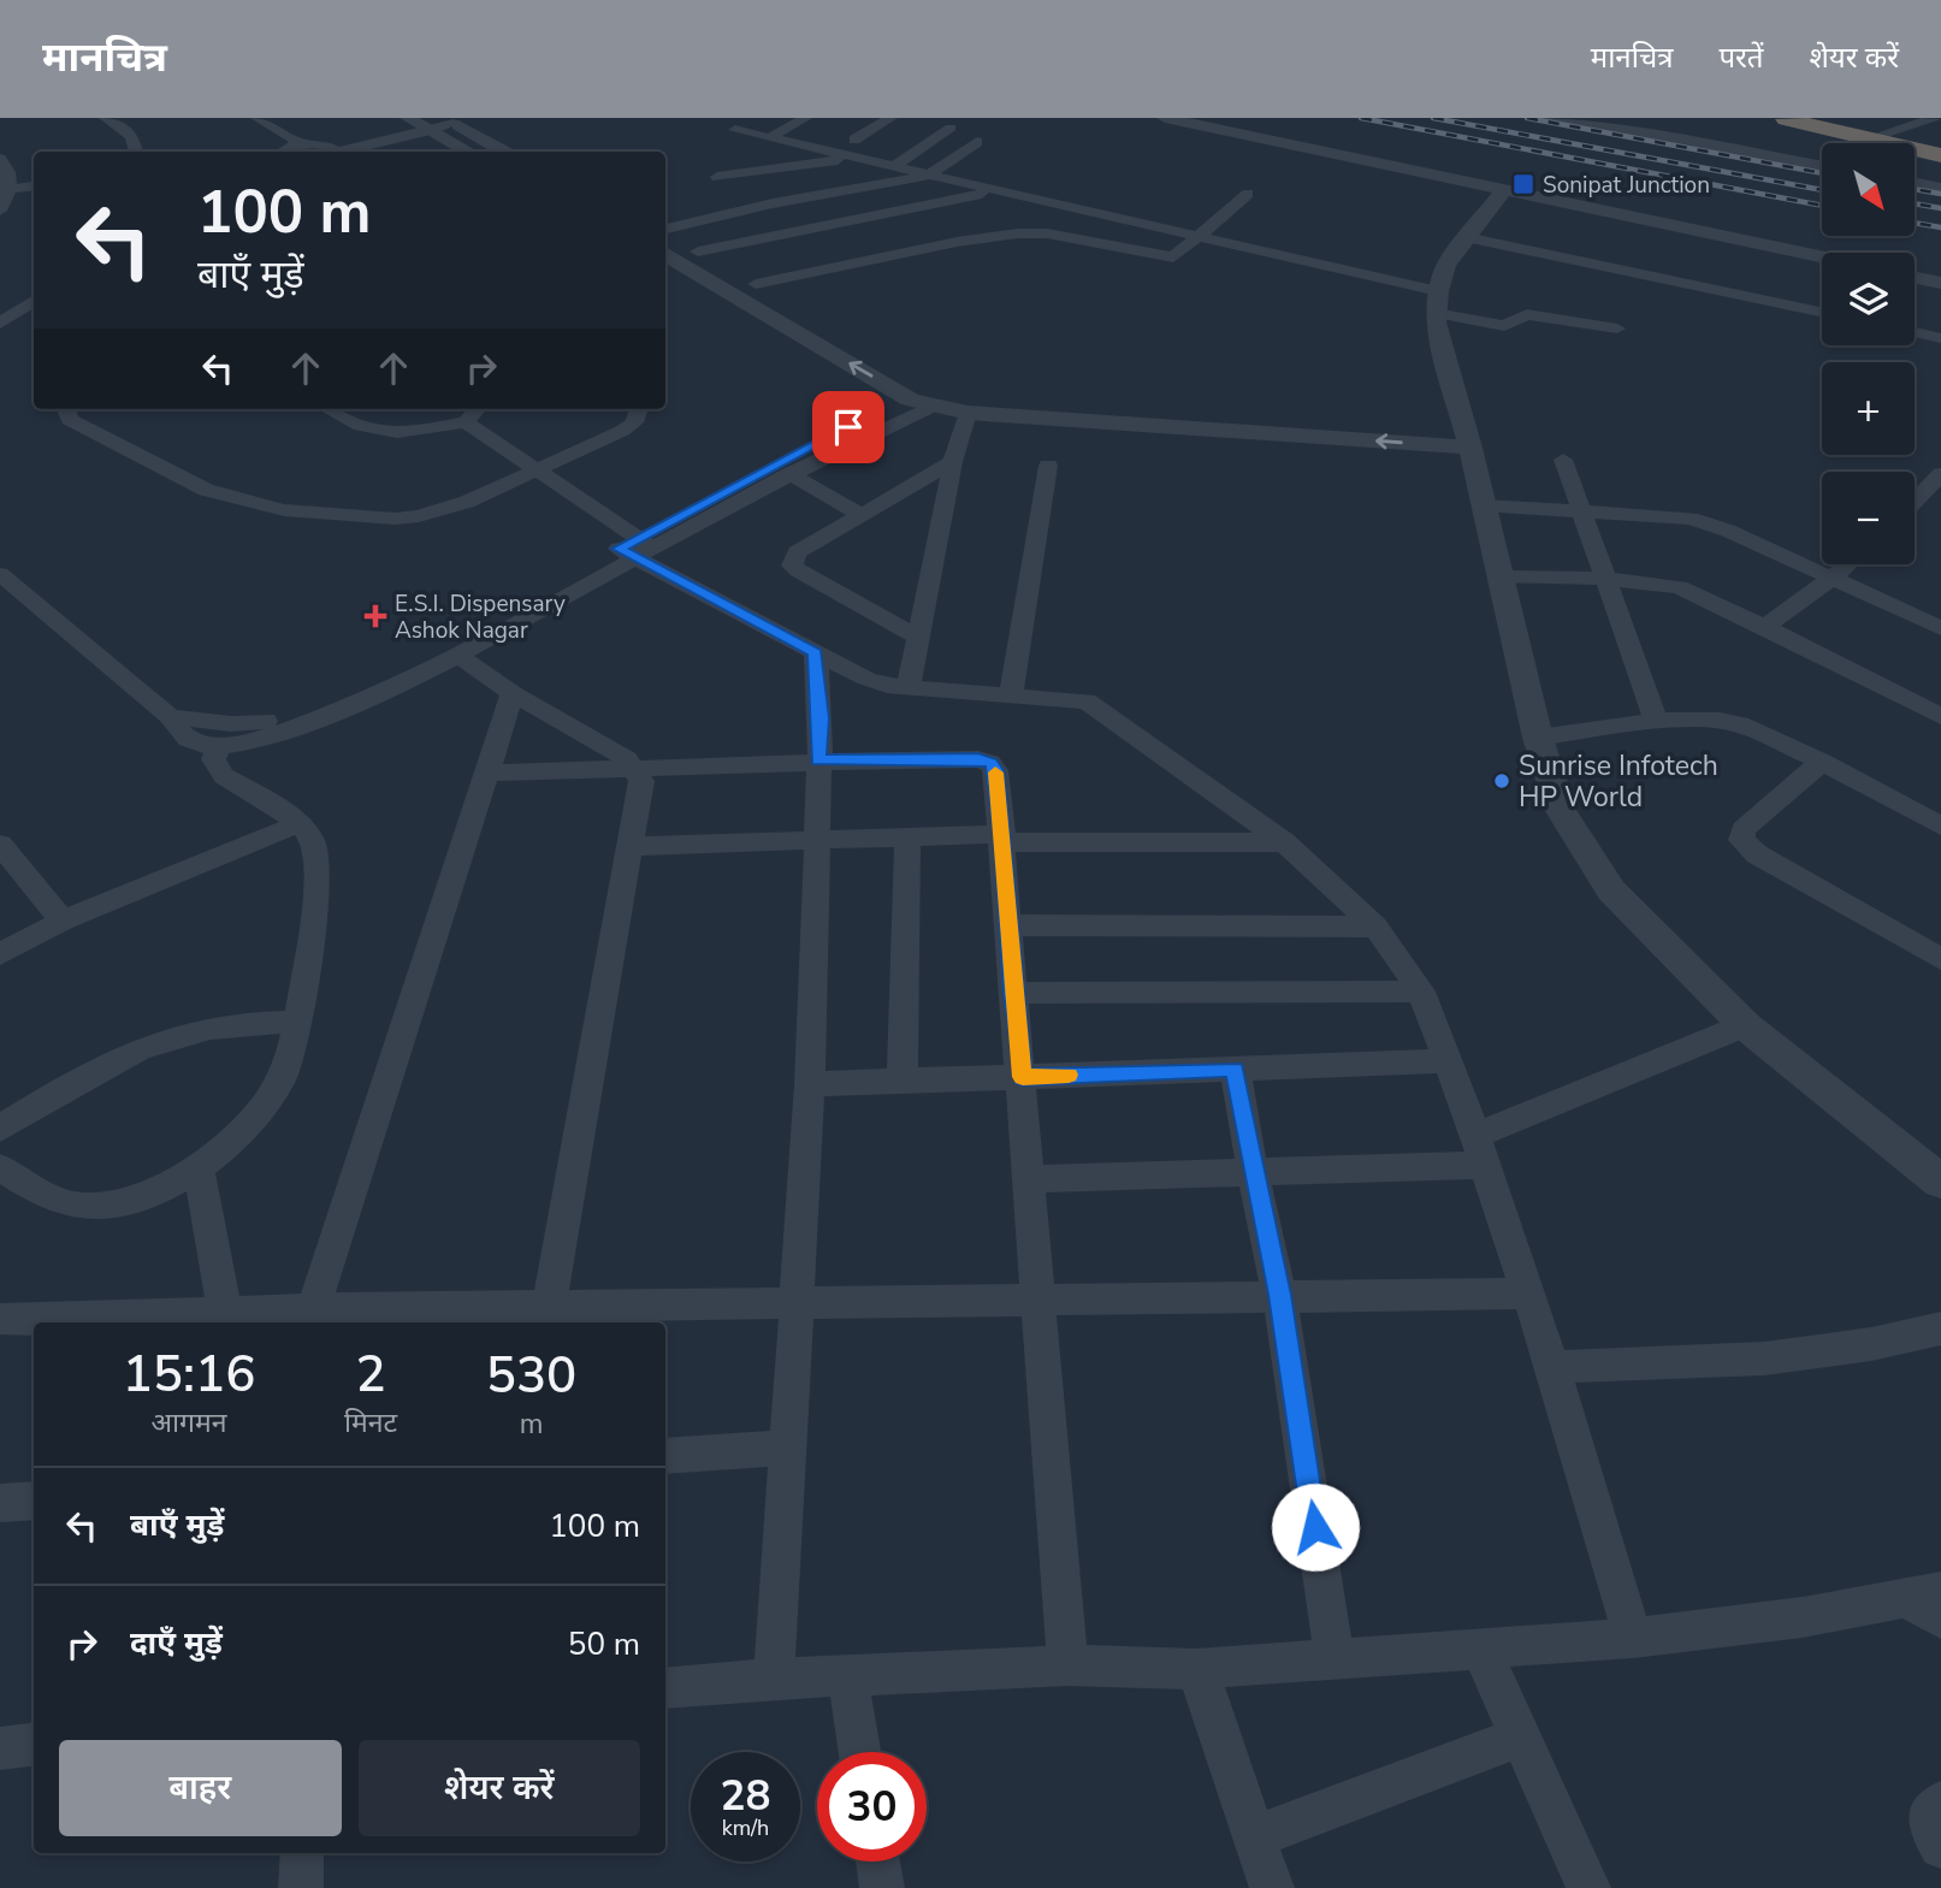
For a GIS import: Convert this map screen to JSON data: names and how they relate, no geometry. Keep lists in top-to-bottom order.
{
  "places": {
    "transit": ["Sonipat Junction"],
    "health": ["E.S.I. Dispensary Ashok Nagar"],
    "other": ["Sunrise Infotech HP World"]
  },
  "north": "bottom right",
  "page": {
    "header": "मानचित्र",
    "nav": ["मानचित्र", "परतें", "शेयर करें"],
    "map_buttons": ["+", "−"],
    "turn": ["100 m", "बाएँ मुड़ें"],
    "eta": [
      "15:16",
      "आगमन",
      "2",
      "मिनट",
      "530",
      "m"
    ],
    "list": [
      {
        "name": "बाएँ मुड़ें",
        "value": "100 m"
      },
      {
        "name": "दाएँ मुड़ें",
        "value": "50 m"
      }
    ],
    "buttons": ["बाहर", "शेयर करें"],
    "speed": "28 km/h",
    "limit": "30"
  }
}
